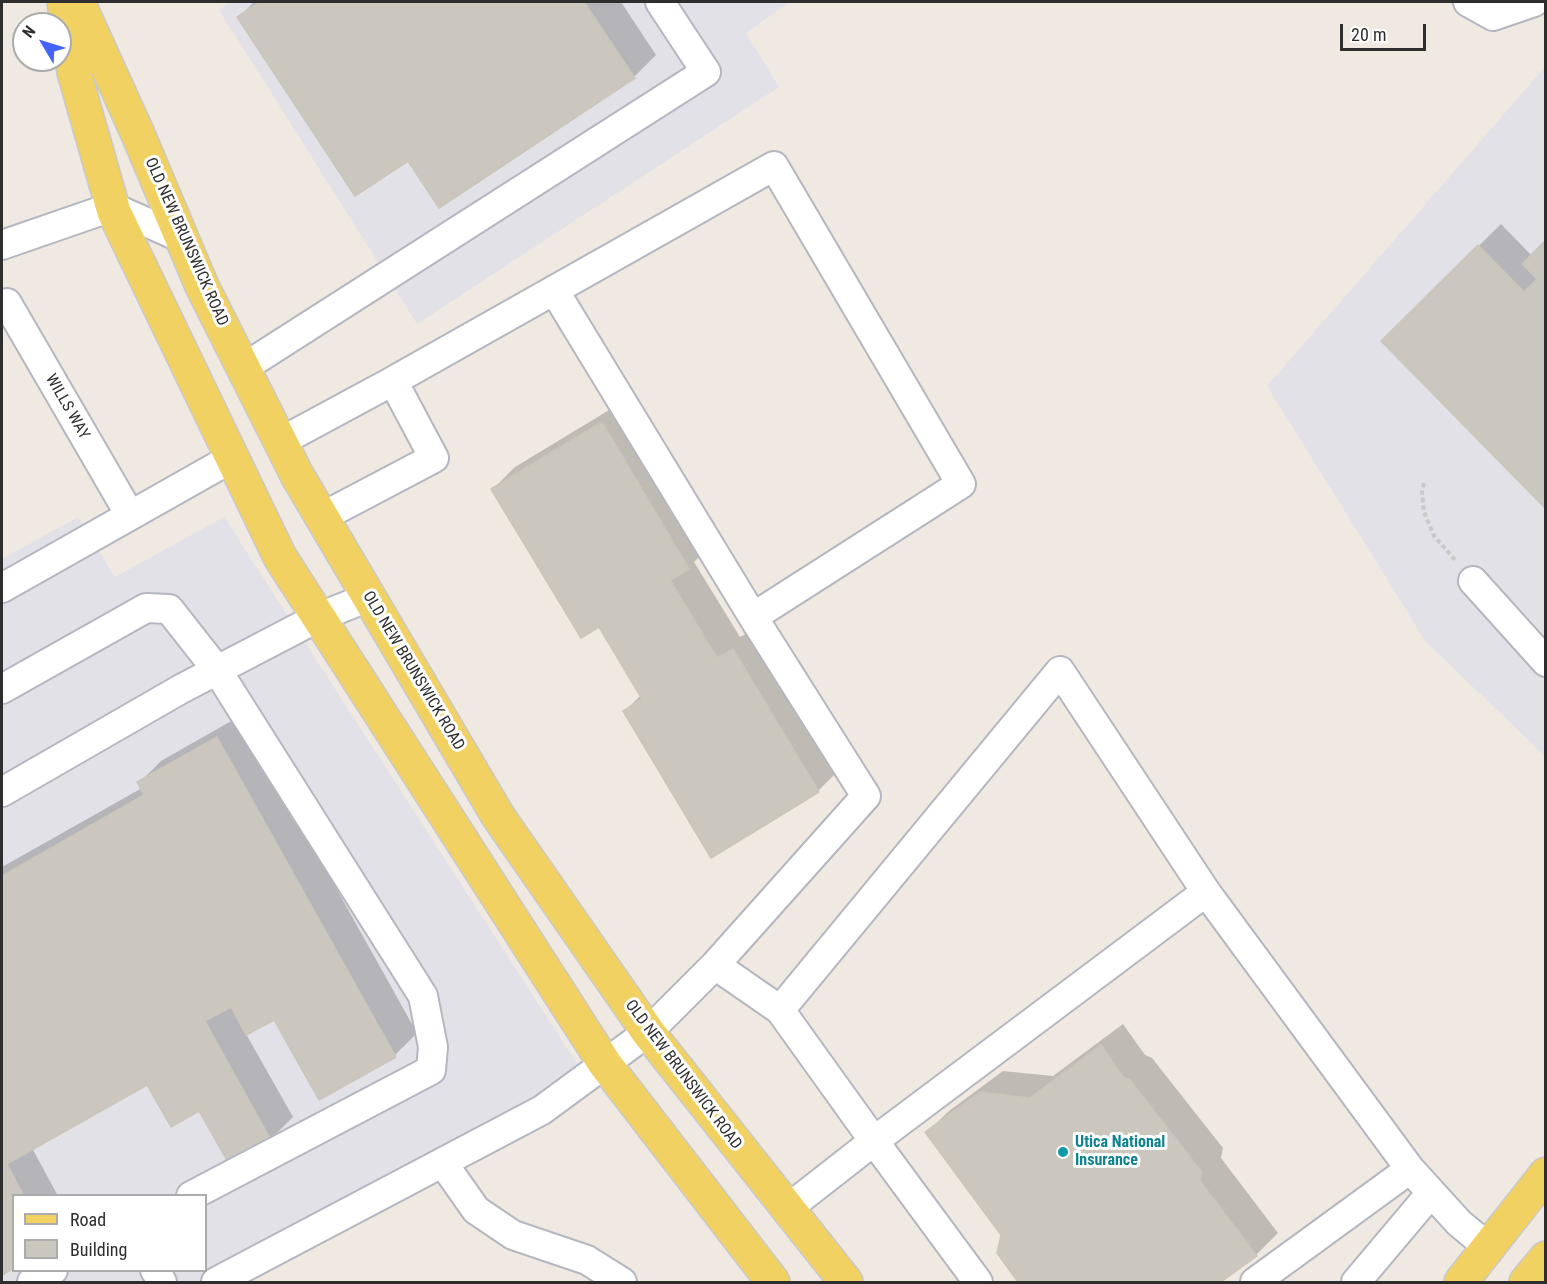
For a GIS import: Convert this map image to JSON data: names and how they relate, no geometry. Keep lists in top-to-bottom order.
{
  "streets": {
    "main road": ["OLD NEW BRUNSWICK ROAD"],
    "lane": ["WILLS WAY"]
  },
  "places": ["Utica National Insurance"],
  "legend": ["Road", "Building"],
  "scale_bar": "20 m",
  "north": "top left"
}
